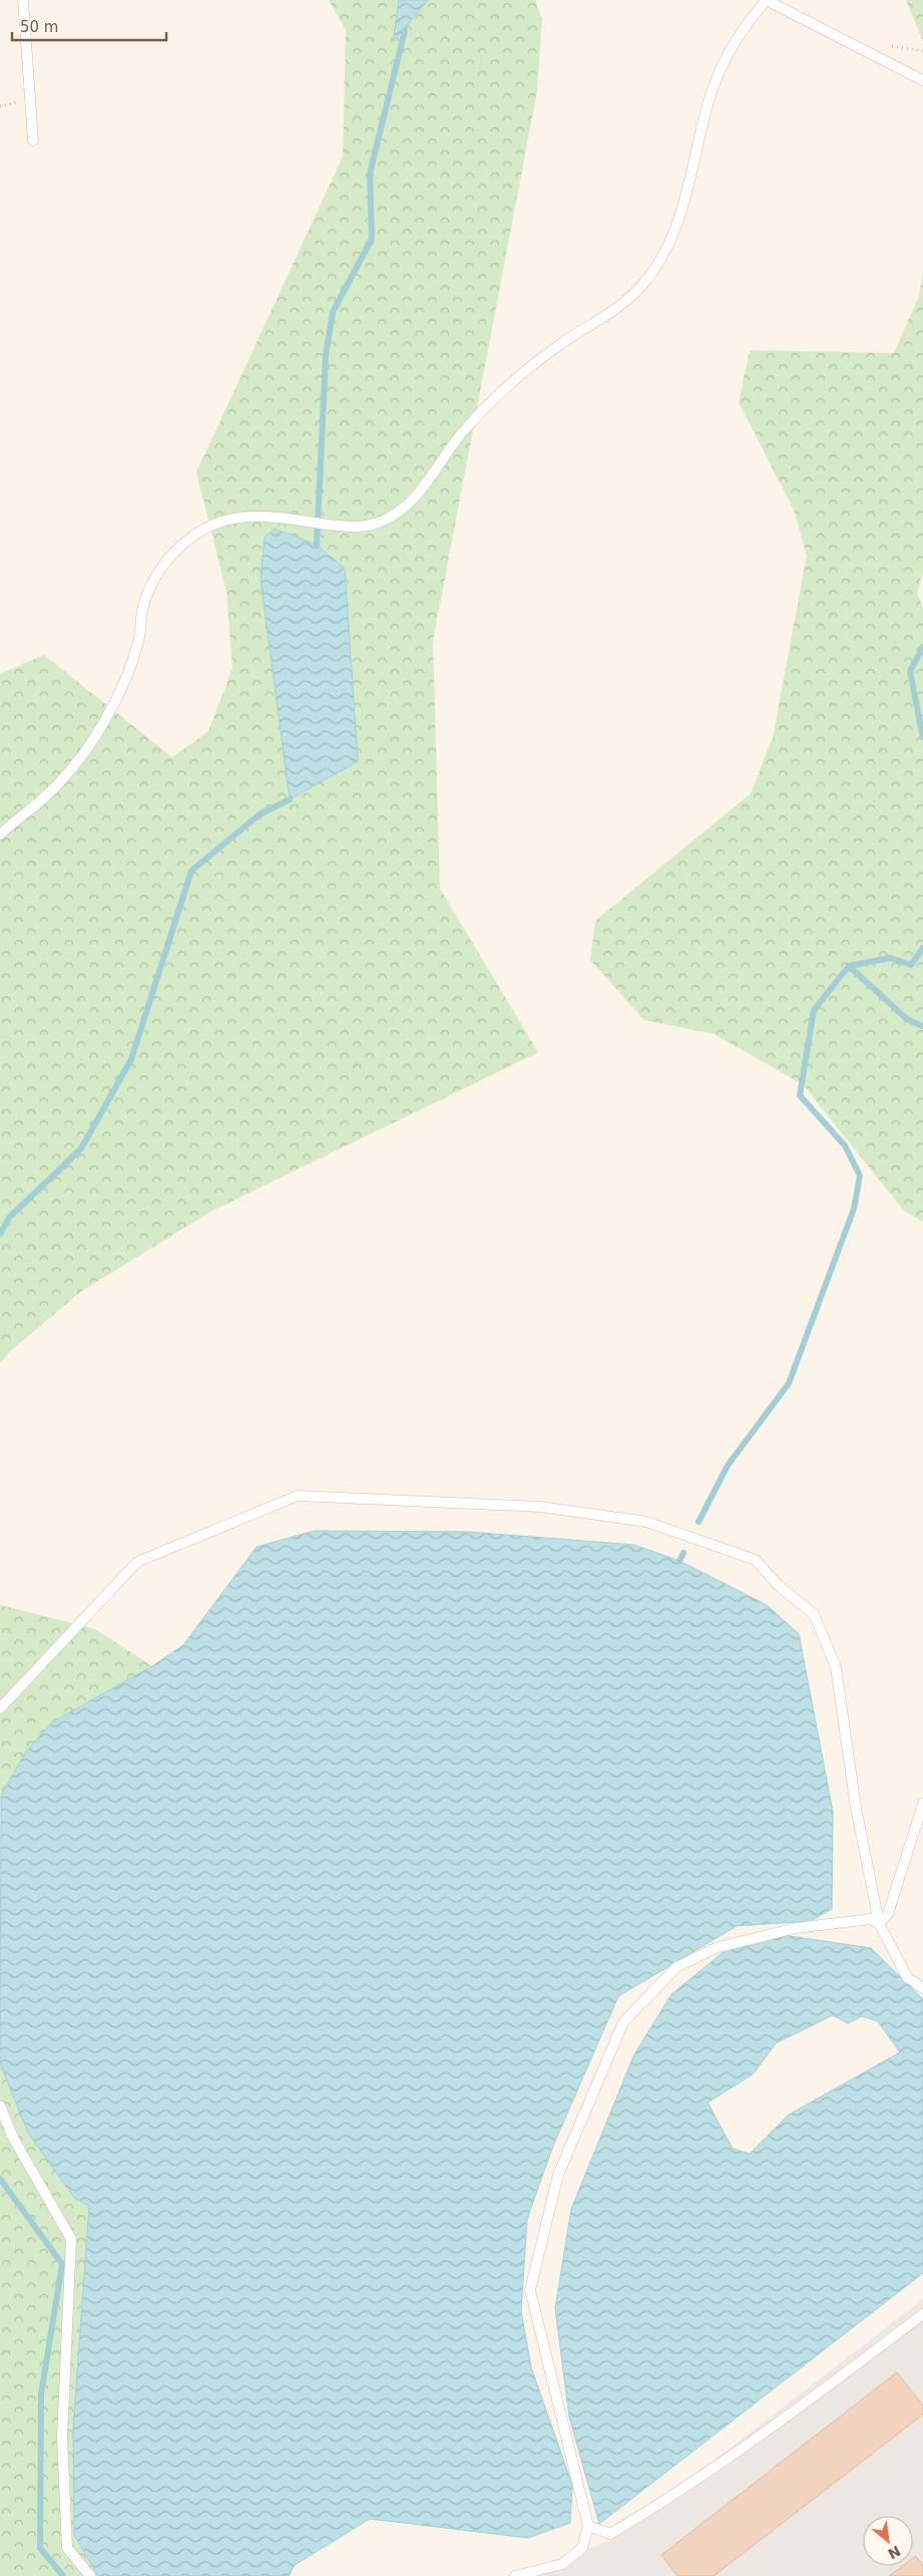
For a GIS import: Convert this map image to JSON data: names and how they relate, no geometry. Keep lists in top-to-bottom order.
{
  "scale_bar": "50 m",
  "north": "bottom right"
}
